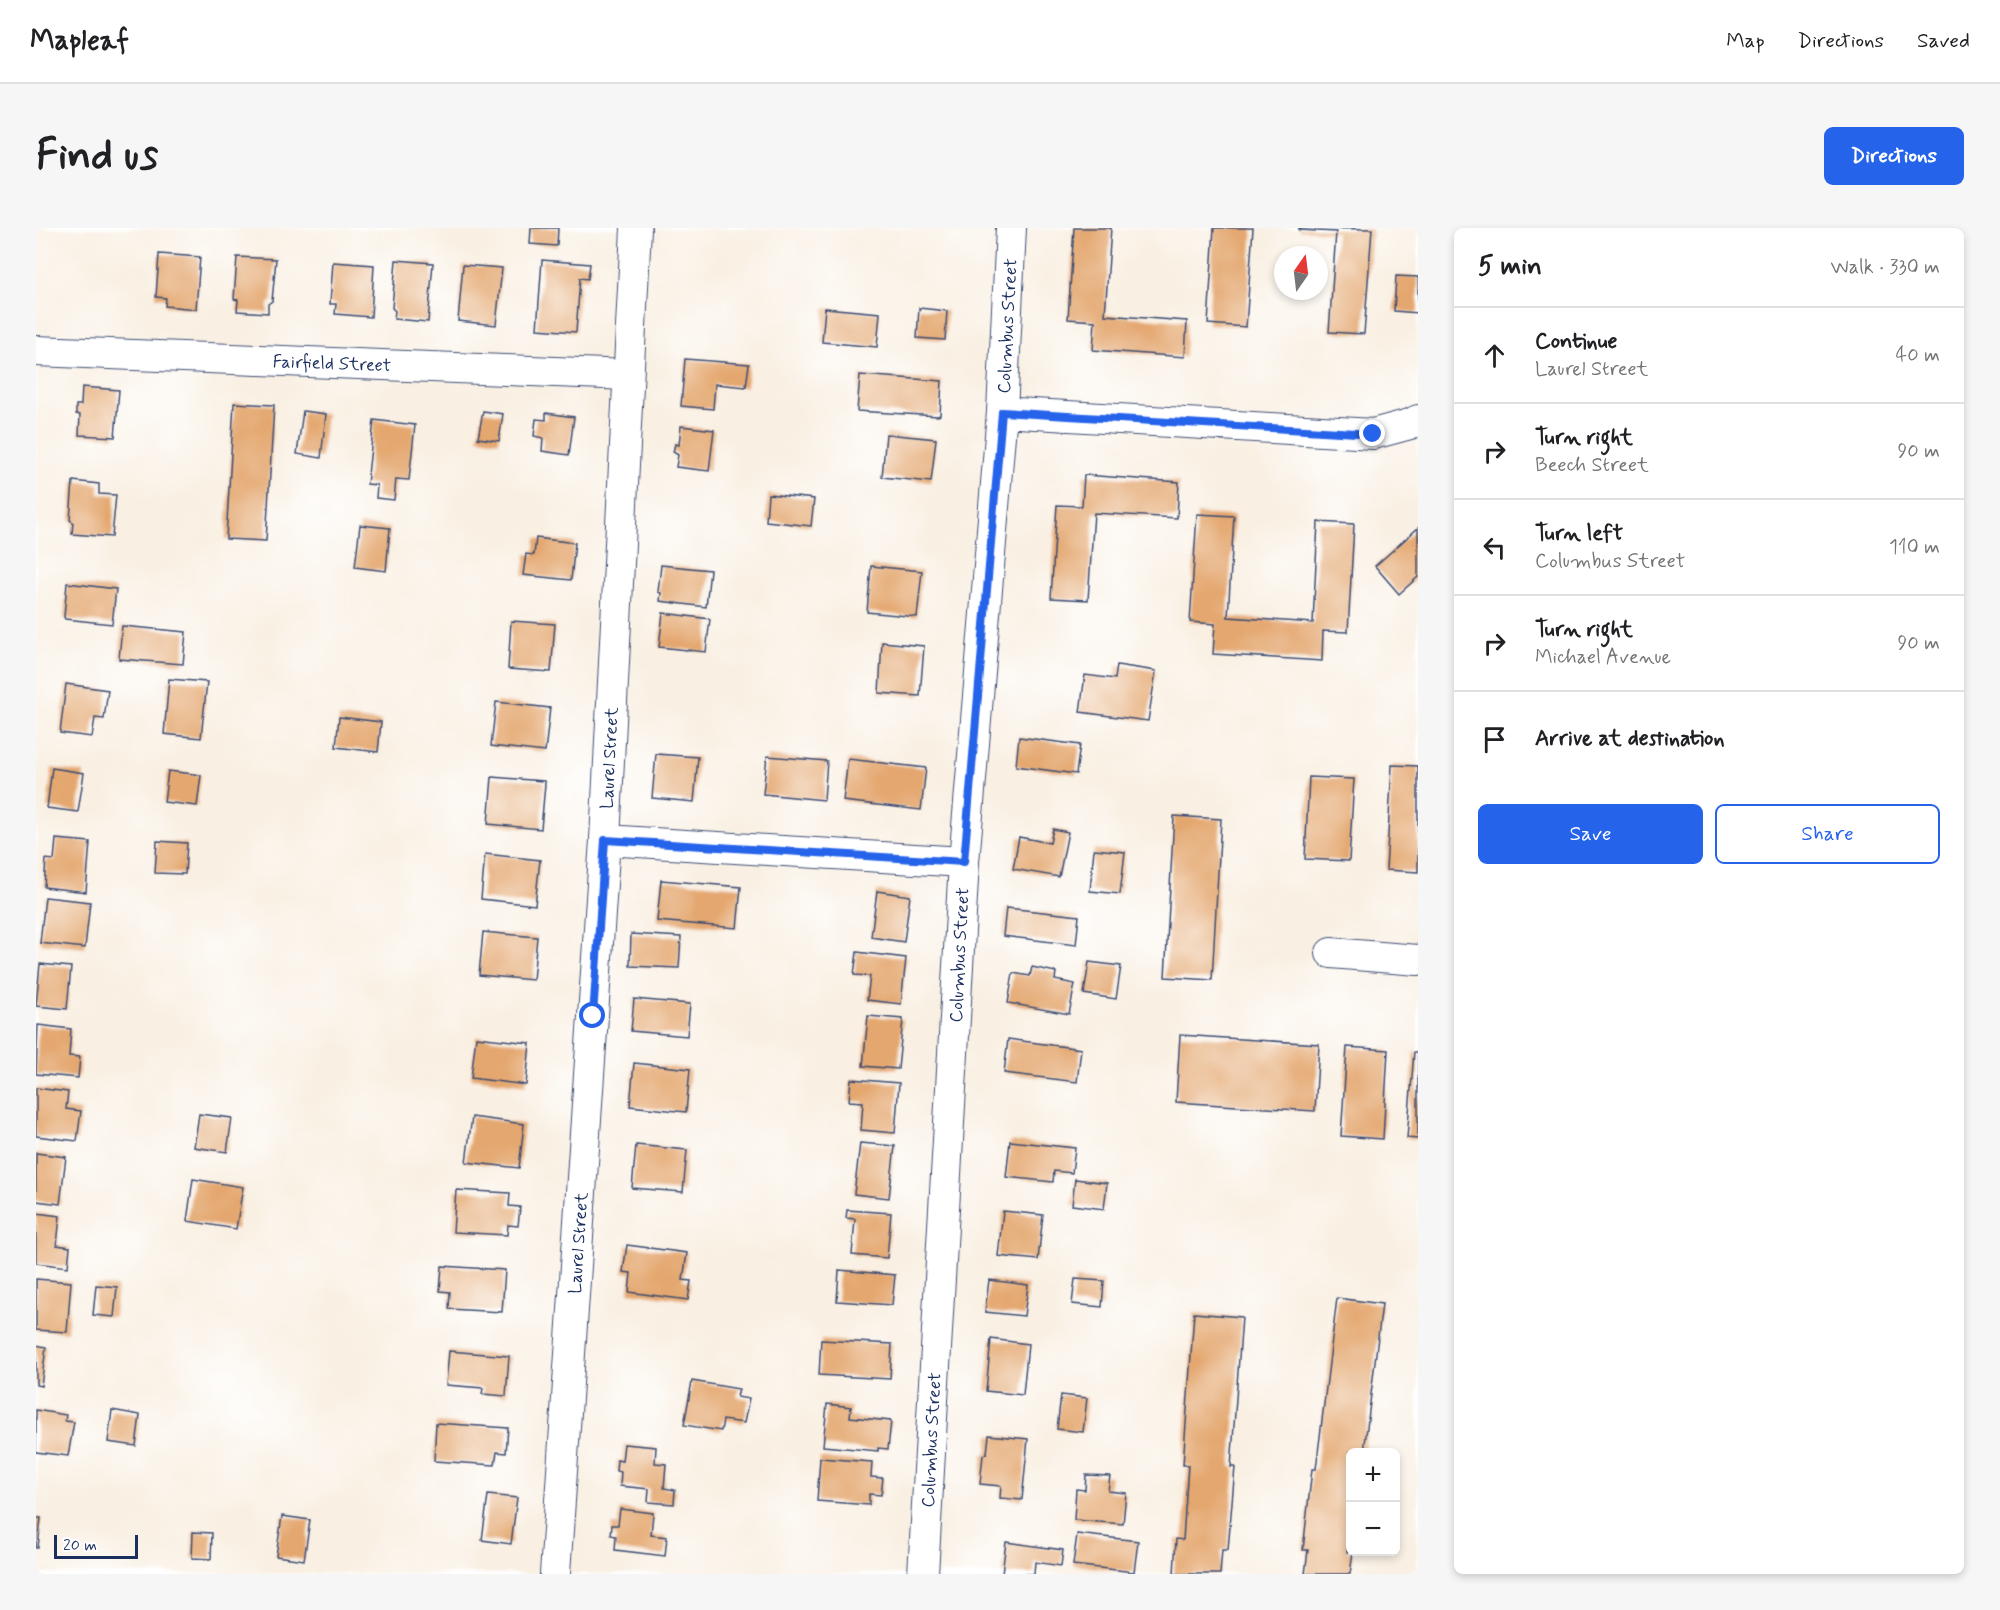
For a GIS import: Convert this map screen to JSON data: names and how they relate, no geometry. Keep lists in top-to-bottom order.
{
  "streets": {
    "street": ["Columbus Street", "Fairfield Street", "Laurel Street"]
  },
  "crossings": [
    ["Fairfield Street", "Laurel Street"]
  ],
  "scale_bar": "20 m",
  "north": "top",
  "page": {
    "header": "Mapleaf",
    "nav": ["Map", "Directions", "Saved"],
    "buttons": [
      "Directions",
      ["Save", "Share"]
    ],
    "title": "Find us",
    "heading": ["5 min", "Walk · 330 m"],
    "list": [
      ["Continue", "Laurel Street", "40 m"],
      ["Turn right", "Beech Street", "90 m"],
      ["Turn left", "Columbus Street", "110 m"],
      ["Turn right", "Michael Avenue", "90 m"],
      "Arrive at destination"
    ],
    "map_buttons": ["+", "−"],
    "scale": "20 m"
  }
}
